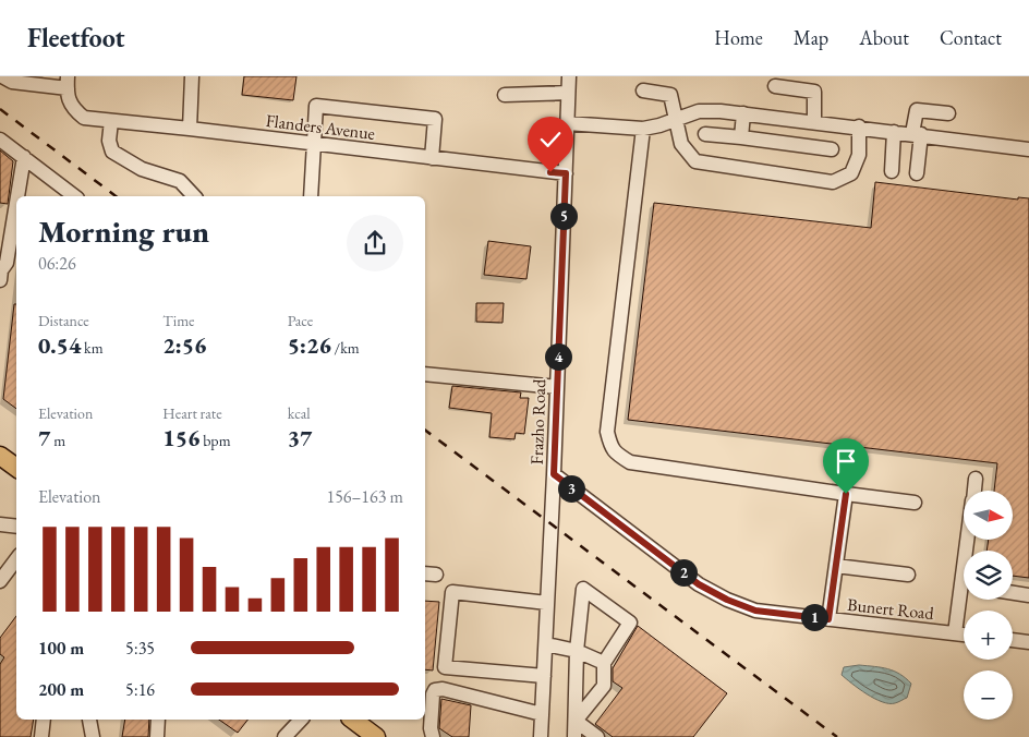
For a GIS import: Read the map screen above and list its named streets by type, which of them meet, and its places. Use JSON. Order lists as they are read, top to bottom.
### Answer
{
  "streets": {
    "street": ["Flanders Avenue", "Frazho Road", "Bunert Road"]
  },
  "crossings": [
    ["Flanders Avenue", "Frazho Road"],
    ["Frazho Road", "Bunert Road"]
  ],
  "north": "right",
  "page": {
    "header": "Fleetfoot",
    "nav": [
      "Home",
      "Map",
      "About",
      "Contact"
    ],
    "heading": ["Morning run", "06:26"],
    "pins": [
      "5",
      "4",
      "3",
      "2",
      "1"
    ],
    "stats": [
      ["Distance", "0.54 km"],
      ["Time", "2:56"],
      ["Pace", "5:26 /km"],
      ["Elevation", "7 m"],
      ["Heart rate", "156 bpm"],
      ["kcal", "37"]
    ],
    "chart": ["Elevation", "156–163 m"],
    "map_buttons": ["+", "−"],
    "list": [
      {
        "name": "100 m",
        "note": "5:35"
      },
      {
        "name": "200 m",
        "note": "5:16"
      }
    ]
  }
}
